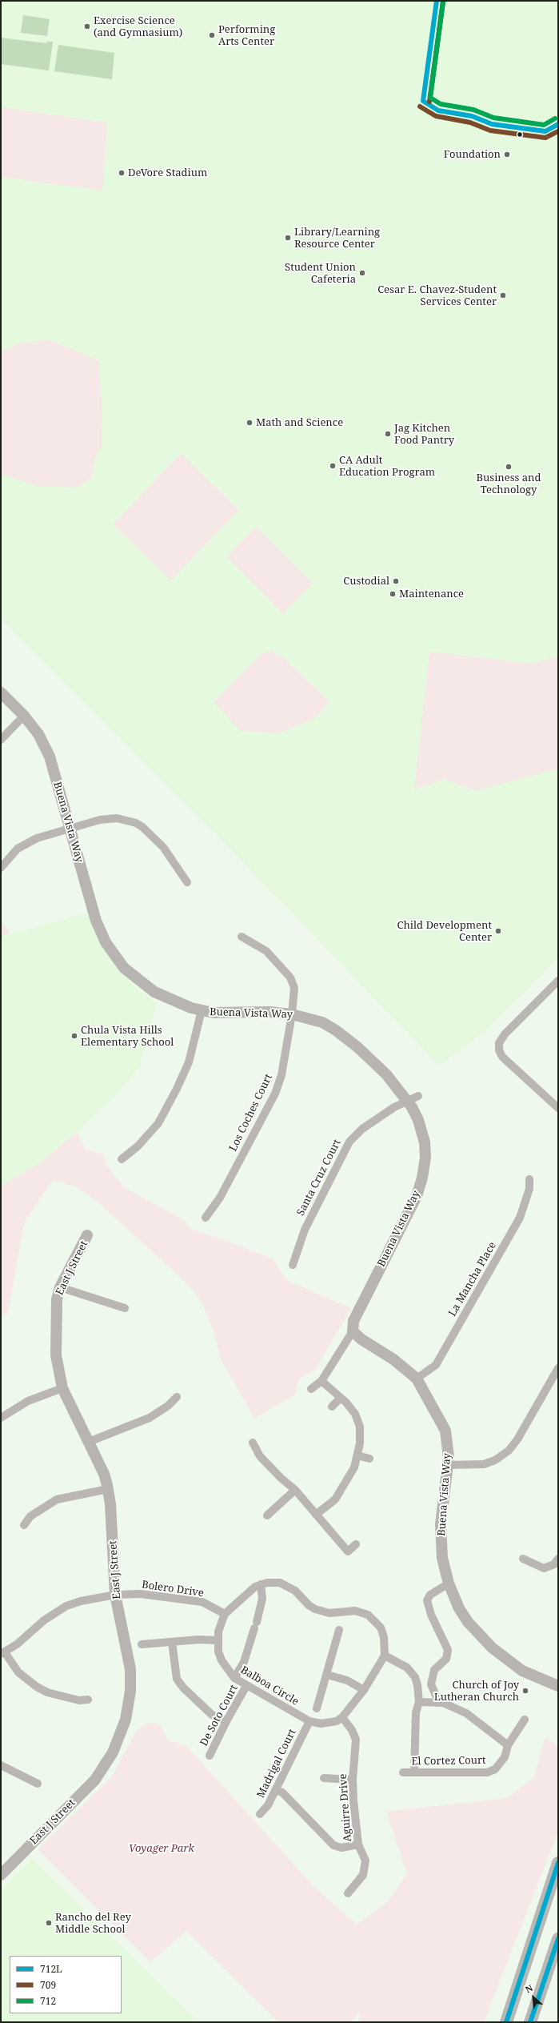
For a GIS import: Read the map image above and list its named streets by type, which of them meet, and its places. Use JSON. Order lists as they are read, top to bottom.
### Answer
{
  "streets": {
    "street": [
      "Buena Vista Way",
      "Los Coches Court",
      "Santa Cruz Court",
      "East J Street",
      "La Mancha Place",
      "Bolero Drive",
      "Balboa Circle",
      "De Soto Court",
      "El Cortez Court",
      "Madrigal Court",
      "Aguirre Drive"
    ]
  },
  "crossings": [
    ["Buena Vista Way", "Los Coches Court"],
    ["Buena Vista Way", "Santa Cruz Court"],
    ["Buena Vista Way", "La Mancha Place"],
    ["East J Street", "Bolero Drive"],
    ["Bolero Drive", "Balboa Circle"],
    ["Balboa Circle", "De Soto Court"],
    ["Balboa Circle", "Madrigal Court"],
    ["Balboa Circle", "Aguirre Drive"]
  ],
  "parks": ["Voyager Park"],
  "places": [
    "Exercise Science (and Gymnasium)",
    "Performing Arts Center",
    "Foundation",
    "DeVore Stadium",
    "Library/Learning Resource Center",
    "Student Union Cafeteria",
    "Cesar E. Chavez-Student Services Center",
    "Math and Science",
    "Jag Kitchen Food Pantry",
    "CA Adult Education Program",
    "Business and Technology",
    "Custodial",
    "Maintenance",
    "Child Development Center",
    "Chula Vista Hills Elementary School",
    "Church of Joy Lutheran Church",
    "Rancho del Rey Middle School"
  ],
  "lines": ["transit line 712L", "transit line 709", "transit line 712"],
  "legend": ["712L", "709", "712"],
  "north": "top left"
}
